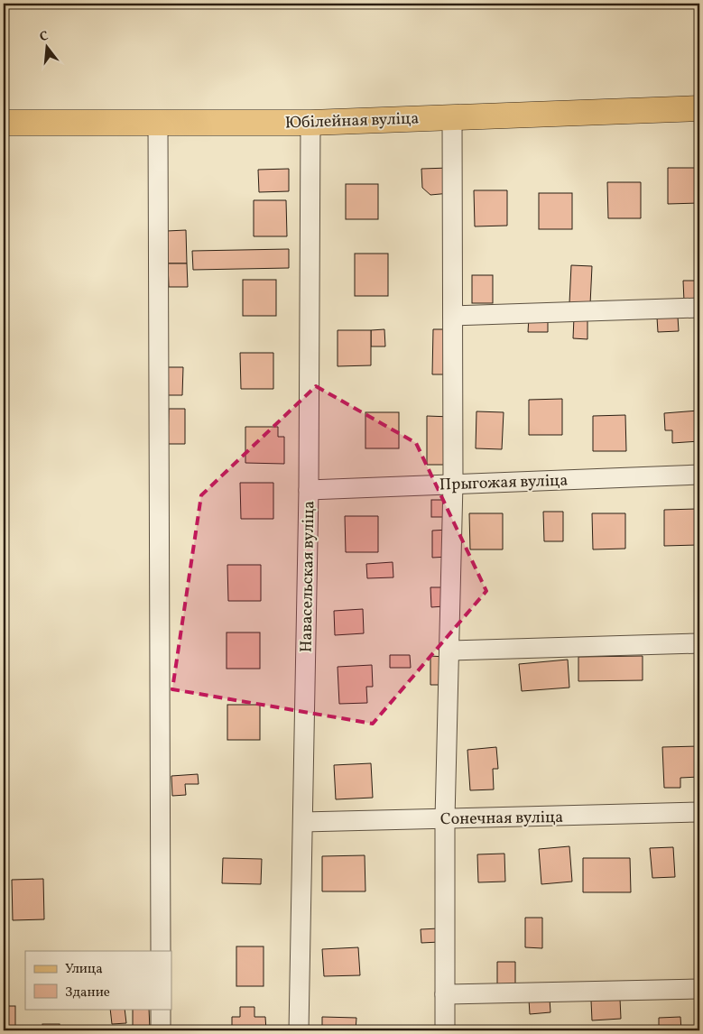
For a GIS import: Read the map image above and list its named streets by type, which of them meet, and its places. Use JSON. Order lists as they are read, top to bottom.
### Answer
{
  "streets": {
    "main road": ["Юбілейная вуліца"],
    "street": ["Прыгожая вуліца", "Навасельская вуліца", "Сонечная вуліца"]
  },
  "crossings": [
    ["Юбілейная вуліца", "Навасельская вуліца"],
    ["Прыгожая вуліца", "Навасельская вуліца"],
    ["Навасельская вуліца", "Сонечная вуліца"]
  ],
  "legend": ["Улица", "Здание"],
  "north": "top"
}
